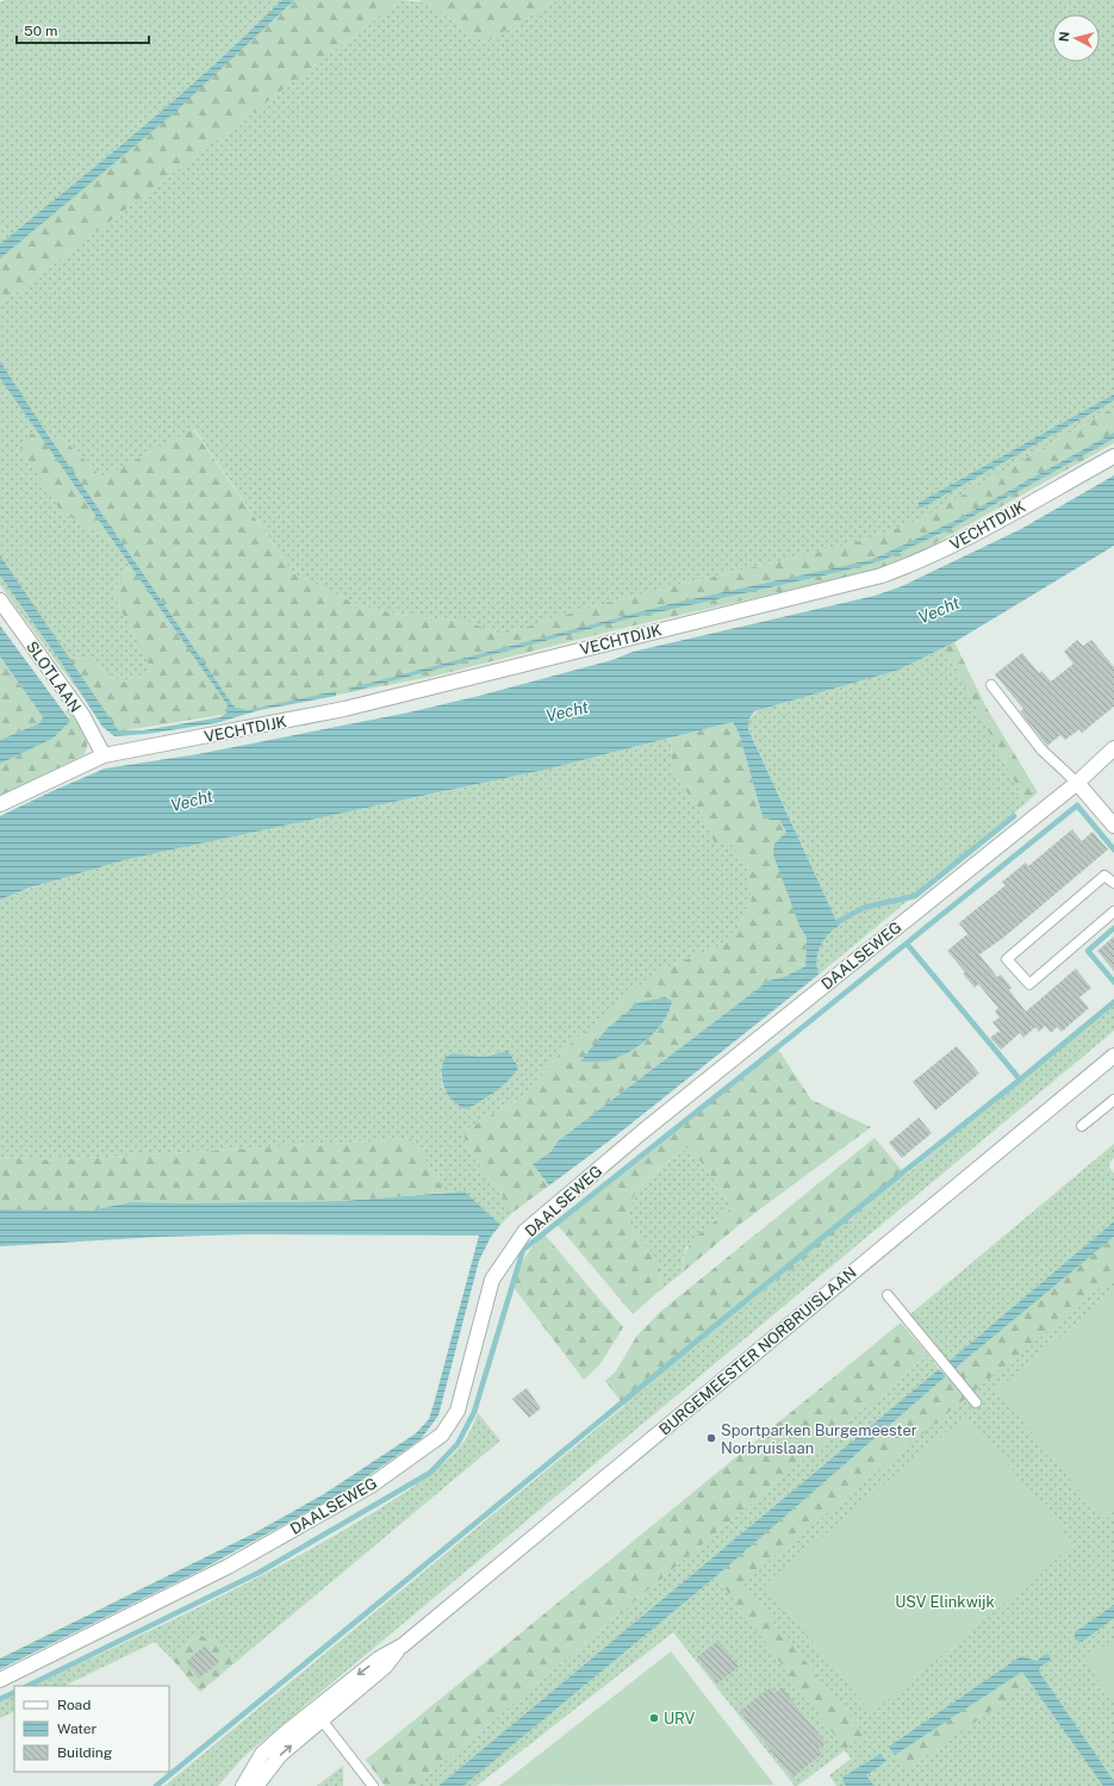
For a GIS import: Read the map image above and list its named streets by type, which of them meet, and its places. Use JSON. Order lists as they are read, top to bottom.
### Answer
{
  "streets": {
    "street": [
      "VECHTDIJK",
      "SLOTLAAN",
      "DAALSEWEG",
      "BURGEMEESTER NORBRUISLAAN"
    ]
  },
  "crossings": [
    ["VECHTDIJK", "SLOTLAAN"]
  ],
  "water": ["Vecht"],
  "parks": ["USV Elinkwijk"],
  "places": ["Sportparken Burgemeester Norbruislaan", "URV"],
  "legend": ["Road", "Water", "Building"],
  "scale_bar": "50 m",
  "north": "left"
}
